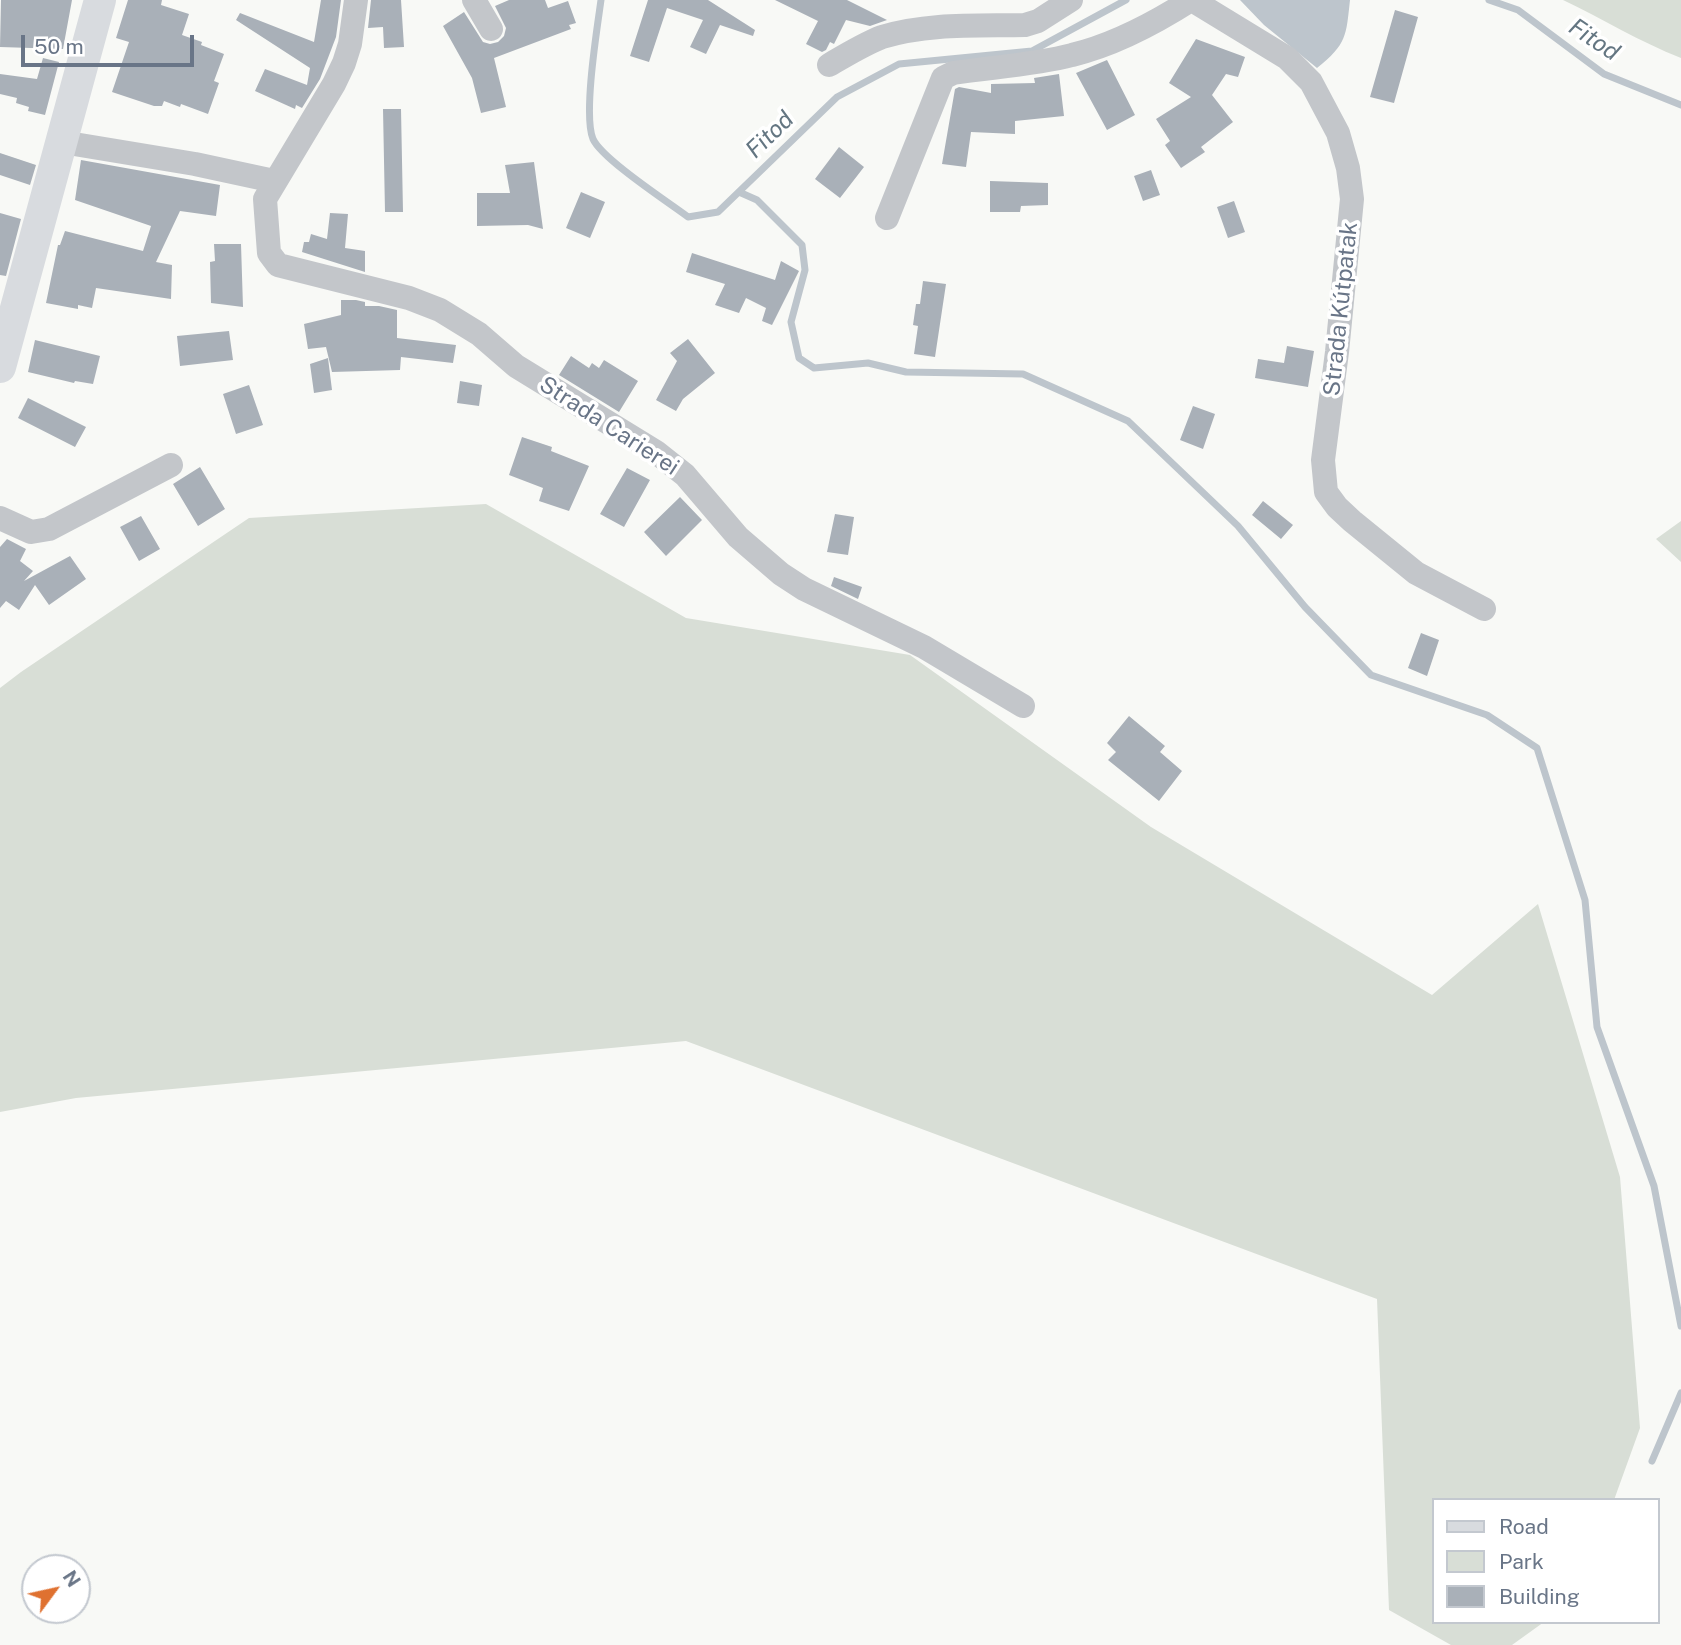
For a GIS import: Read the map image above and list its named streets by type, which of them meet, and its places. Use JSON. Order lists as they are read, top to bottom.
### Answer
{
  "streets": {
    "street": ["Strada Kútpatak", "Strada Carierei"]
  },
  "water": ["Fitod"],
  "legend": ["Road", "Park", "Building"],
  "scale_bar": "50 m",
  "north": "top right"
}
